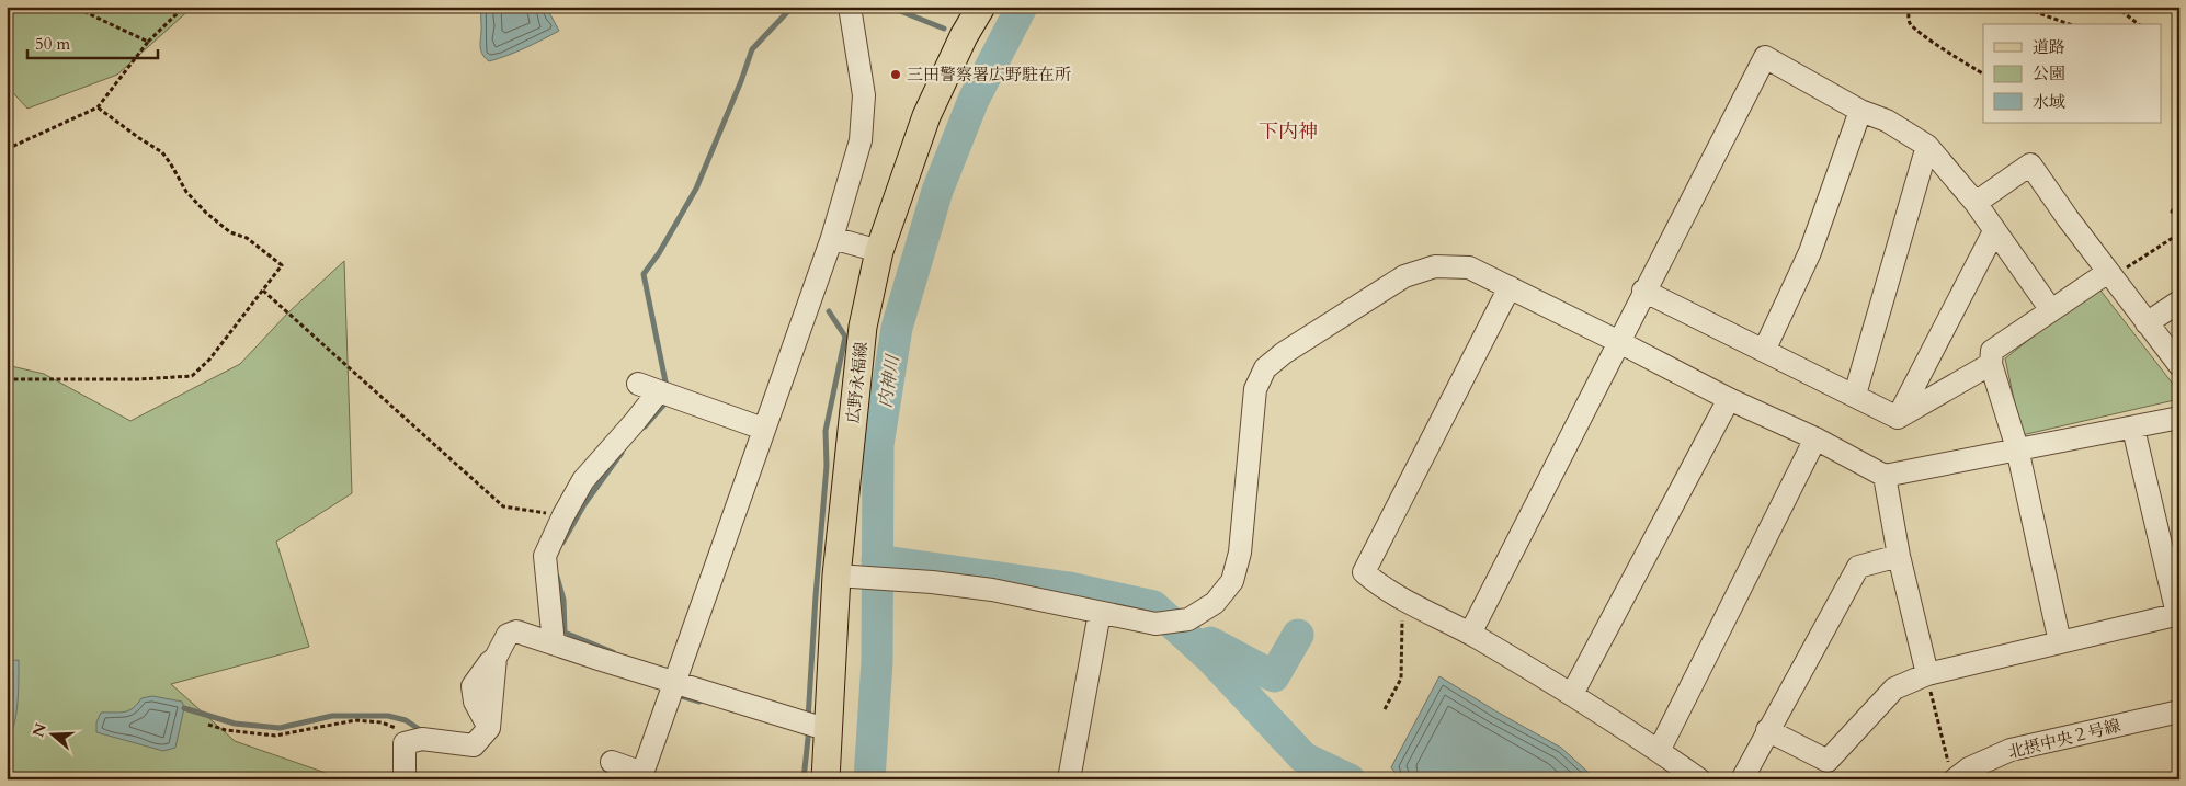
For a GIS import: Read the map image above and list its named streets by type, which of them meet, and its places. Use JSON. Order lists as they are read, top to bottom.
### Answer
{
  "streets": {
    "main road": ["広野永福線"],
    "street": ["北摂中央２号線"]
  },
  "districts": ["下内神"],
  "water": ["内神川"],
  "places": ["三田警察署広野駐在所"],
  "legend": ["道路", "公園", "水域"],
  "scale_bar": "50 m",
  "north": "left"
}
